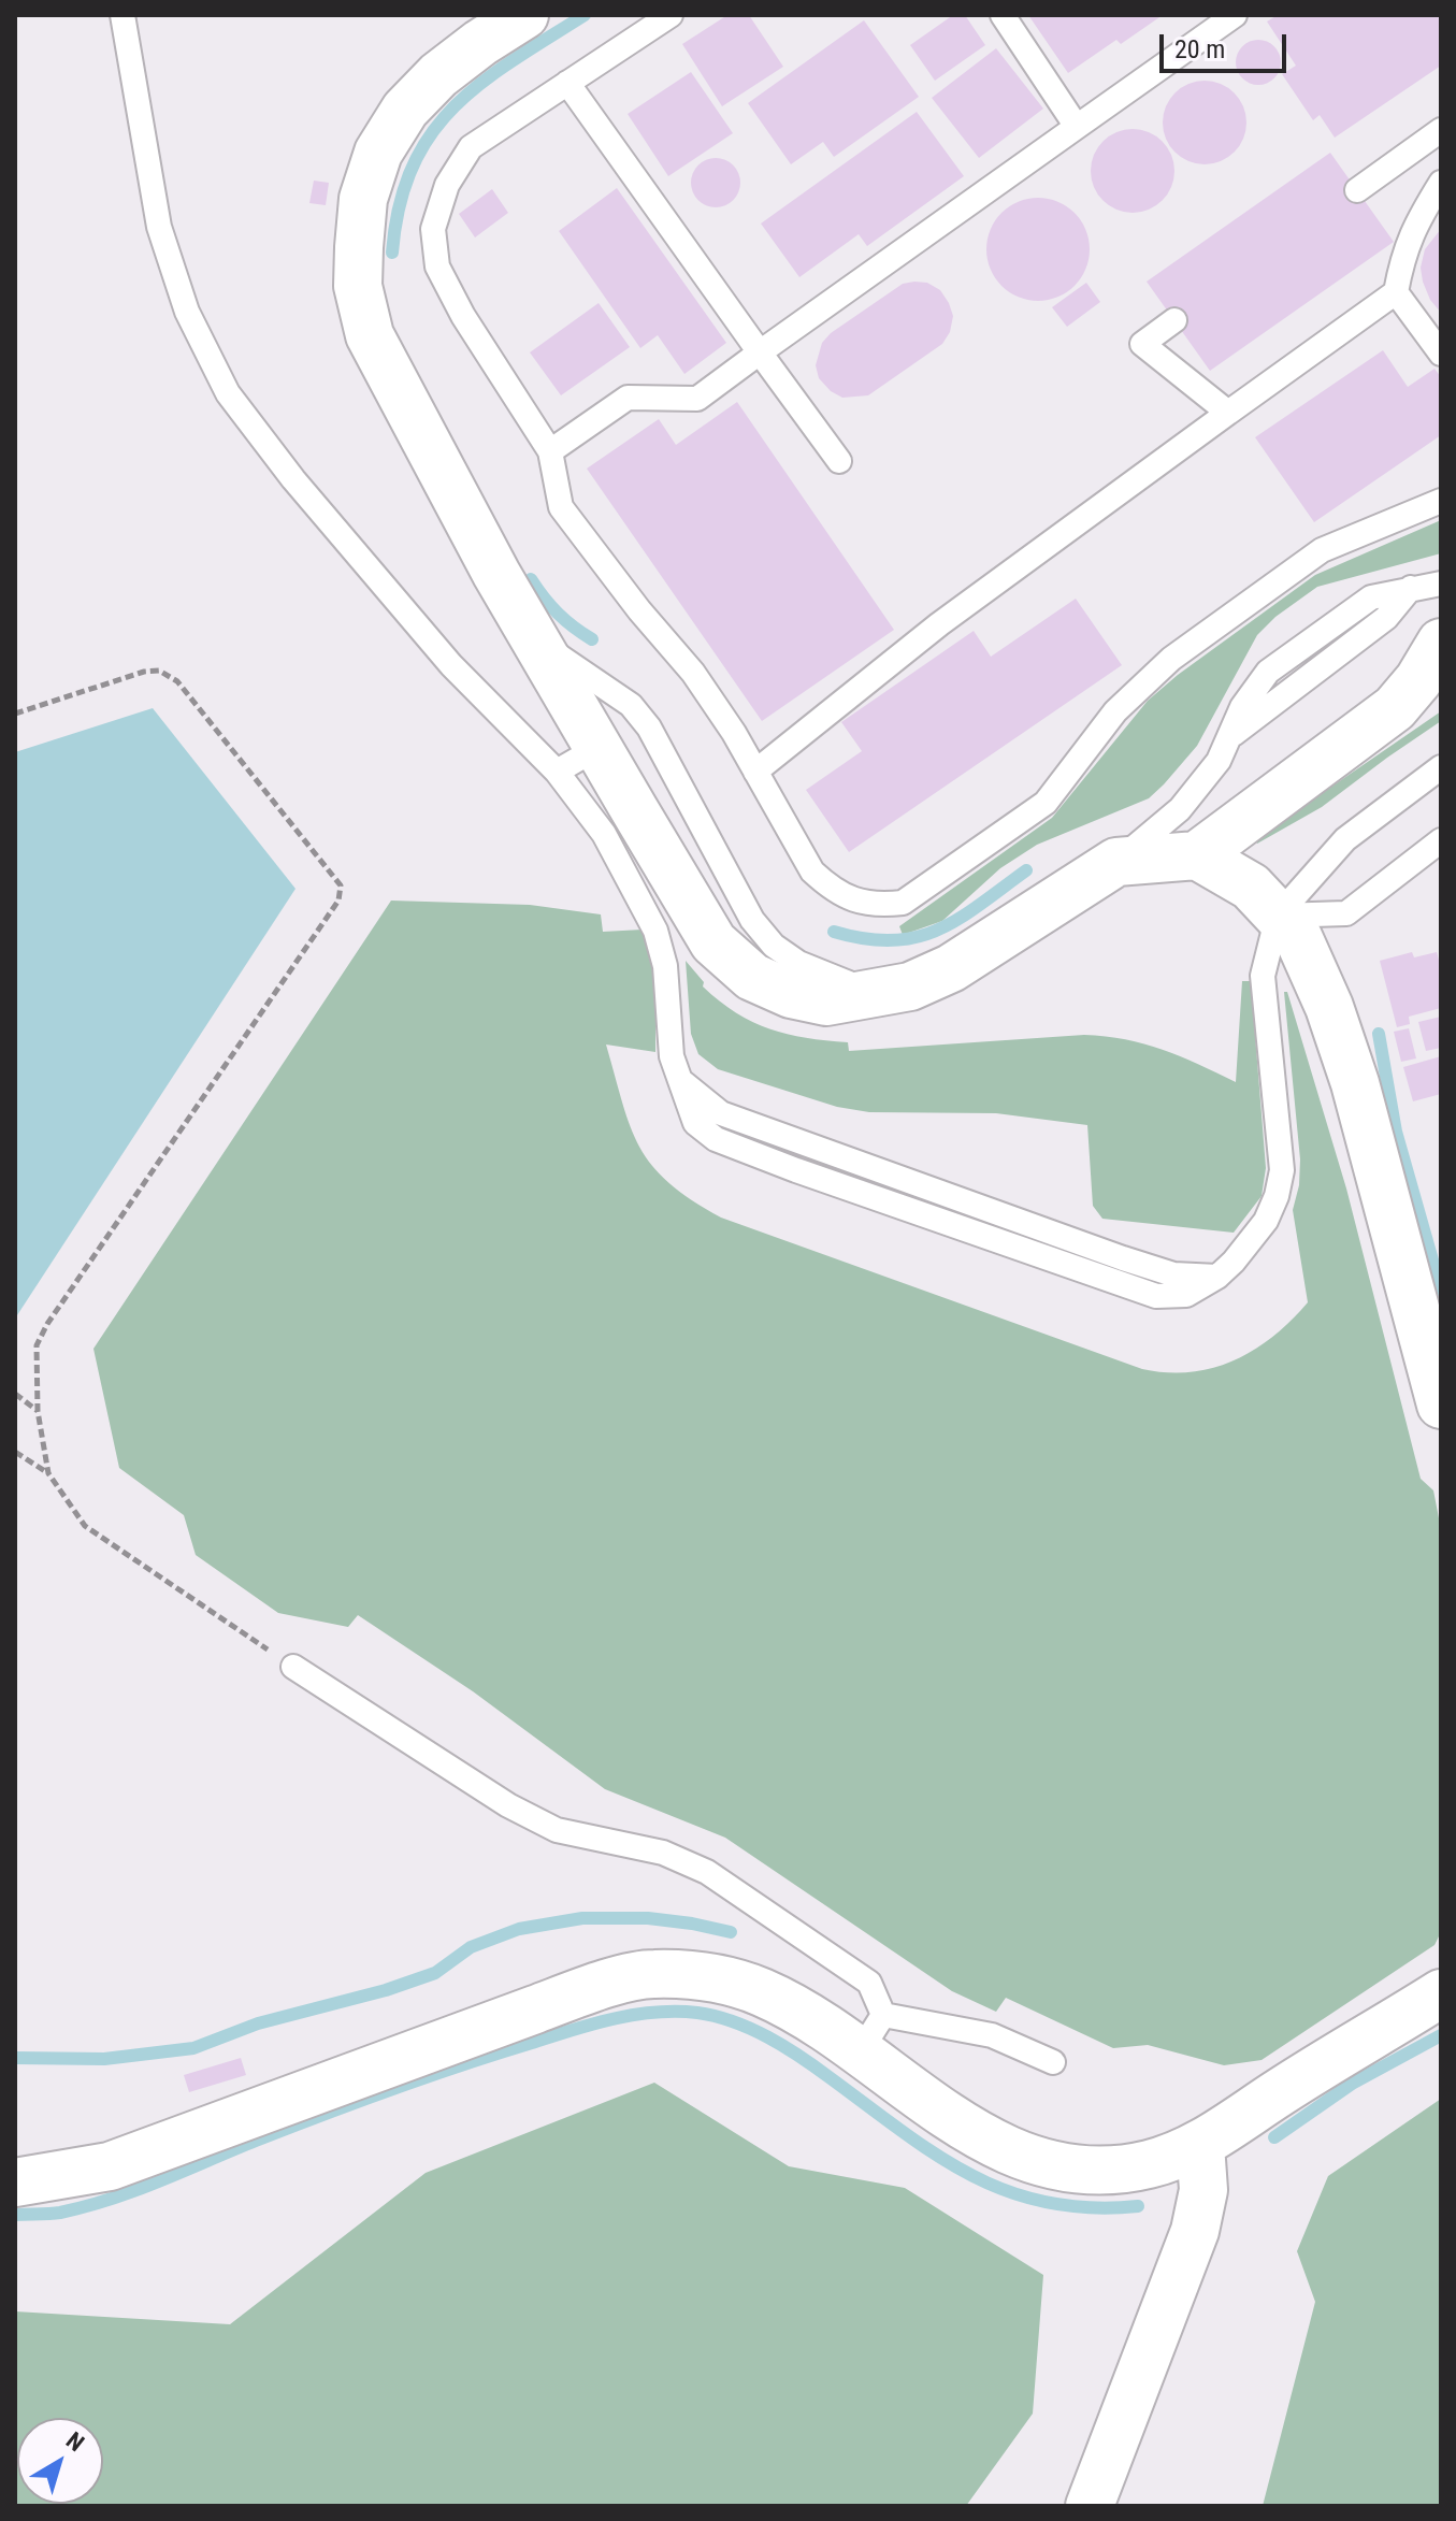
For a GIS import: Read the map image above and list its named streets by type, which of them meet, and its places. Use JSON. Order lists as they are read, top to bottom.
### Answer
{
  "scale_bar": "20 m",
  "north": "top right"
}
